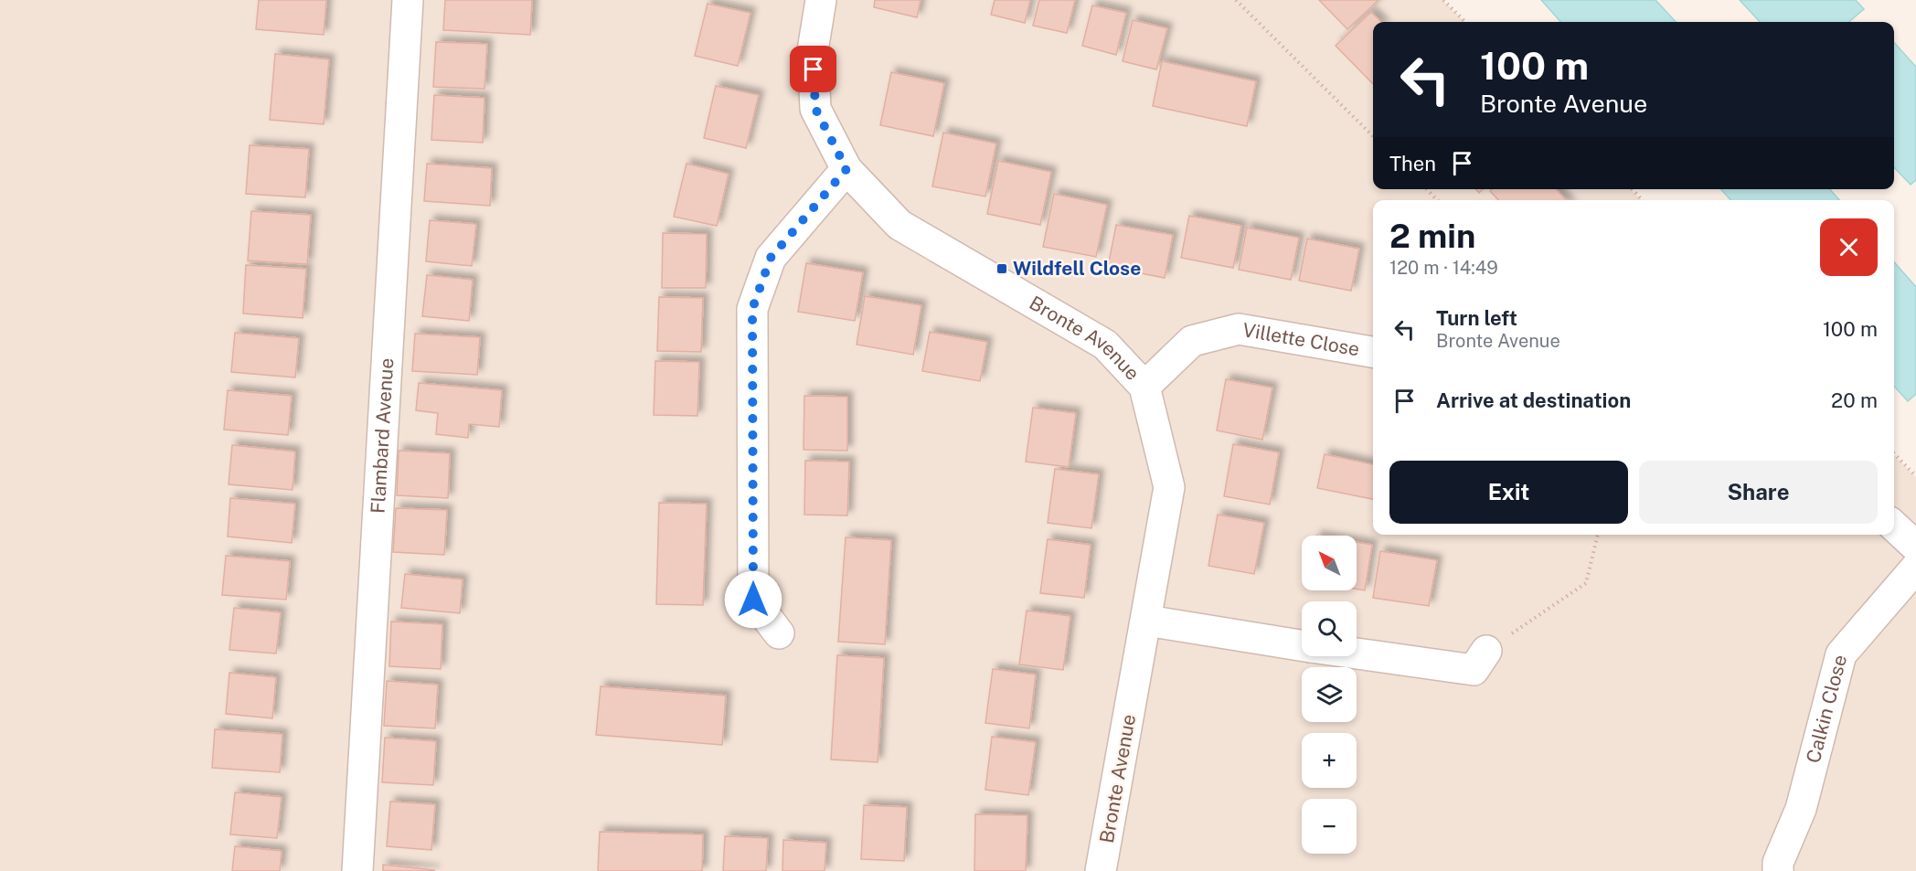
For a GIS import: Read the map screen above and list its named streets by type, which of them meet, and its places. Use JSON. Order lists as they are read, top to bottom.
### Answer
{
  "streets": {
    "street": [
      "Bronte Avenue",
      "Villette Close",
      "Flambard Avenue",
      "Calkin Close"
    ]
  },
  "crossings": [
    ["Bronte Avenue", "Villette Close"]
  ],
  "places": {
    "transit": ["Wildfell Close"]
  },
  "north": "top left",
  "page": {
    "turn": ["100 m", "Bronte Avenue"],
    "then": "Then",
    "heading": ["2 min", "120 m · 14:49"],
    "list": [
      {
        "name": "Turn left",
        "note": "Bronte Avenue",
        "value": "100 m"
      },
      {
        "name": "Arrive at destination",
        "value": "20 m"
      }
    ],
    "buttons": ["Exit", "Share"],
    "map_buttons": ["+", "−"]
  }
}
